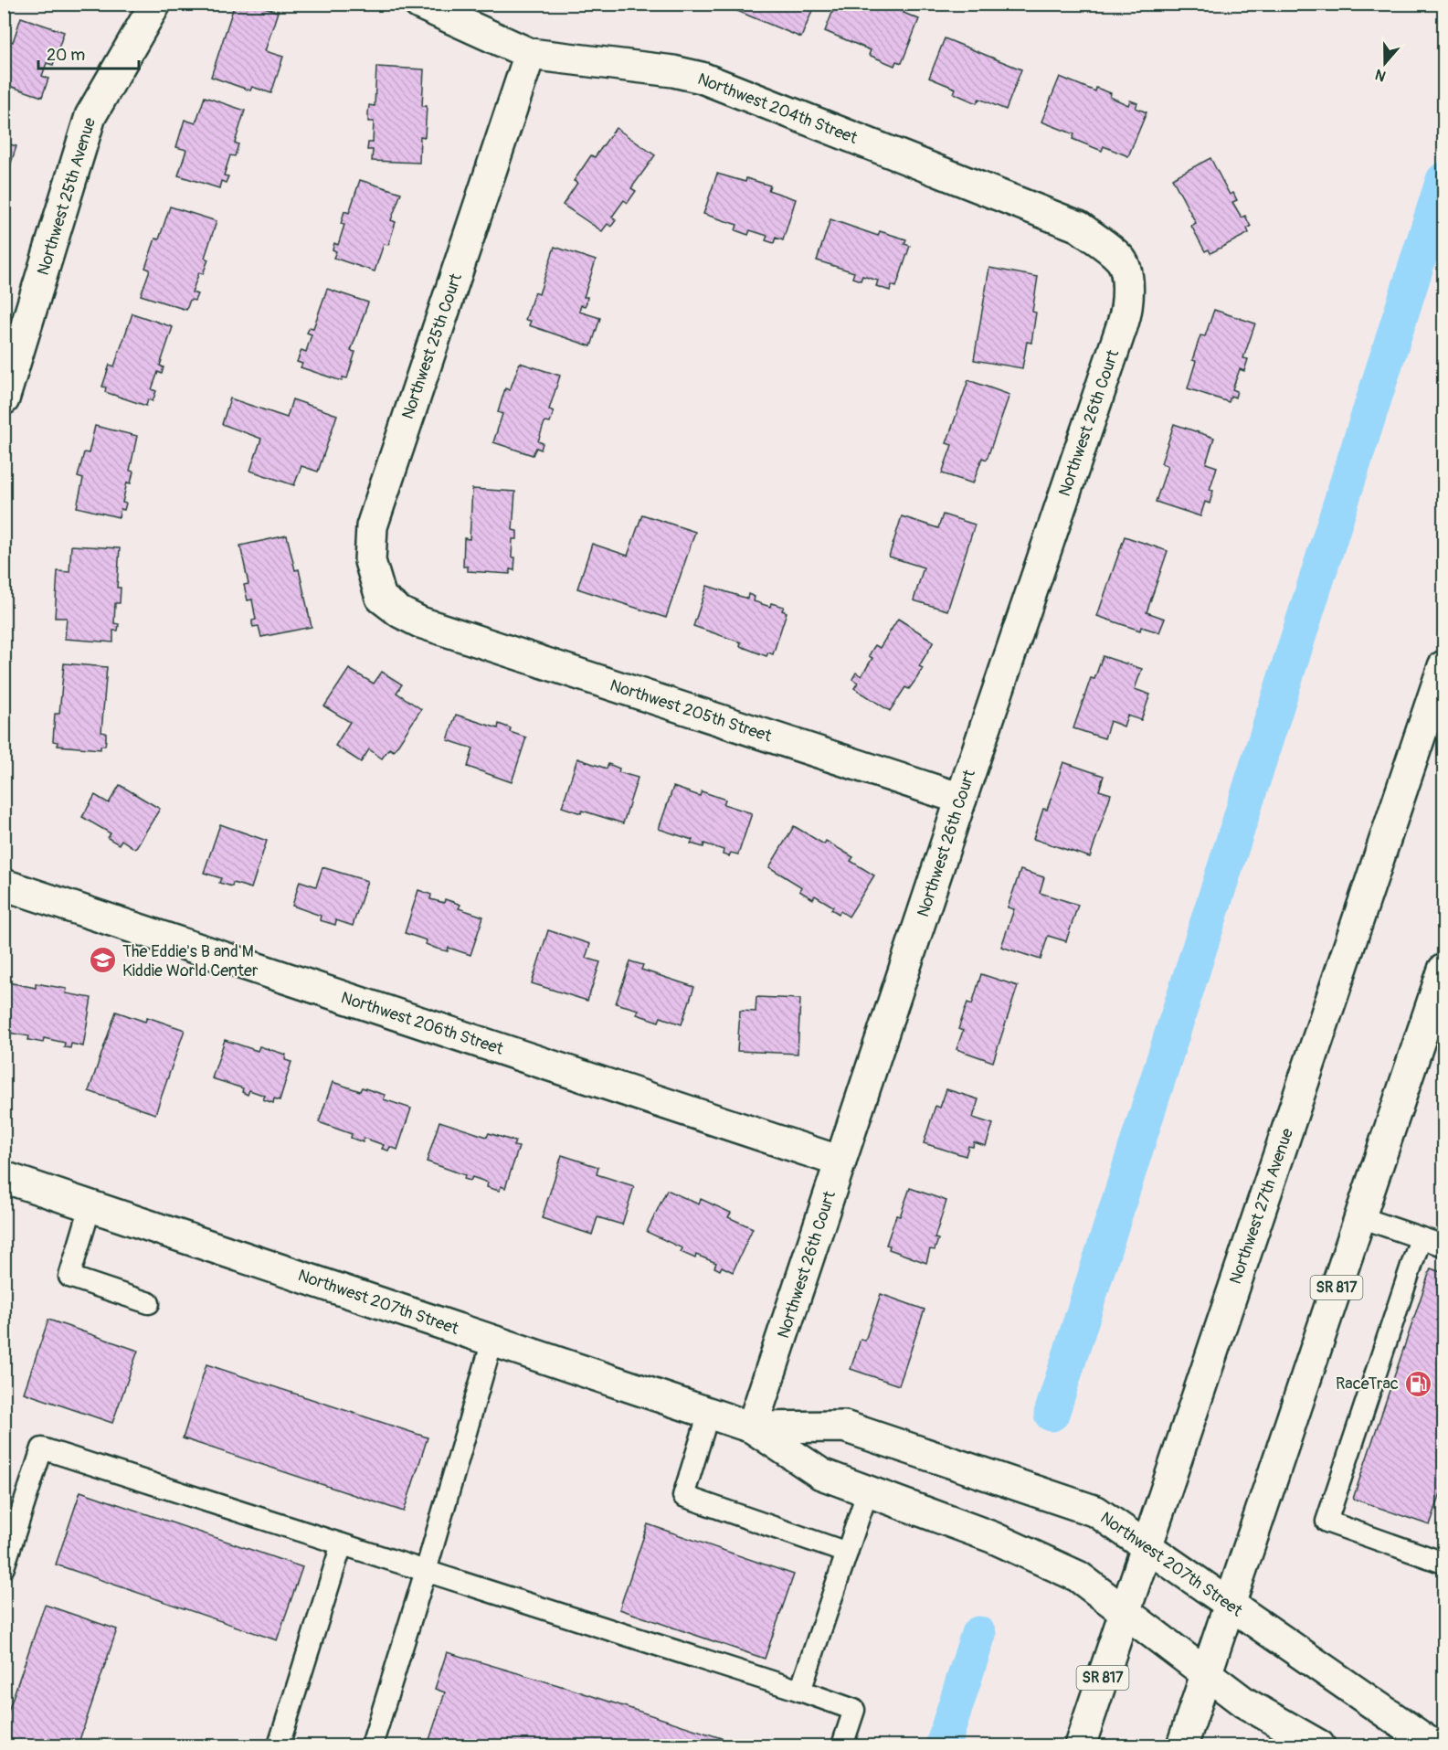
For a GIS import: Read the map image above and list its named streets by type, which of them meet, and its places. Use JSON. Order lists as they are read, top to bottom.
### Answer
{
  "streets": {
    "street": [
      "Northwest 204th Street",
      "Northwest 25th Avenue",
      "Northwest 25th Court",
      "Northwest 26th Court",
      "Northwest 205th Street",
      "Northwest 206th Street",
      "Northwest 27th Avenue",
      "SR 817",
      "Northwest 207th Street"
    ]
  },
  "crossings": [
    ["Northwest 204th Street", "Northwest 25th Court"],
    ["Northwest 204th Street", "Northwest 26th Court"],
    ["Northwest 25th Court", "Northwest 205th Street"],
    ["Northwest 26th Court", "Northwest 205th Street"],
    ["Northwest 26th Court", "Northwest 206th Street"],
    ["Northwest 26th Court", "Northwest 207th Street"],
    ["Northwest 27th Avenue", "Northwest 207th Street"],
    ["SR 817", "Northwest 207th Street"]
  ],
  "places": {
    "school or university": ["The Eddie's B and M Kiddie World Center"],
    "fuel station": ["RaceTrac"]
  },
  "scale_bar": "20 m",
  "north": "bottom"
}
